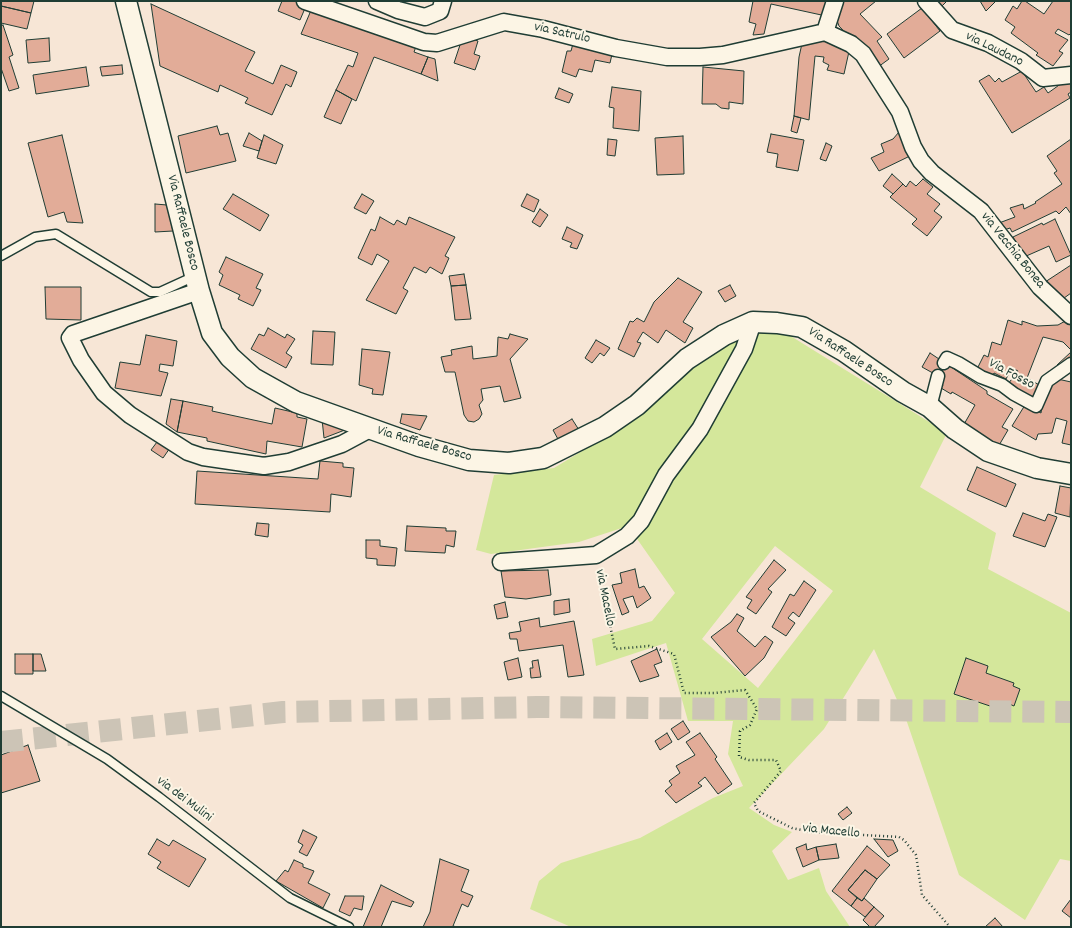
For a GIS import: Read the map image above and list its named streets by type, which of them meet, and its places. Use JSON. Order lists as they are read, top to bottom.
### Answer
{
  "streets": {
    "street": [
      "via Satrulo",
      "via Laudano",
      "Via Raffaele Bosco",
      "via Vecchia Bonea",
      "Via Fosso",
      "via Macello"
    ],
    "lane": ["via dei Mulini"]
  },
  "crossings": [
    ["via Satrulo", "via Vecchia Bonea"],
    ["Via Raffaele Bosco", "via Macello"]
  ]
}
